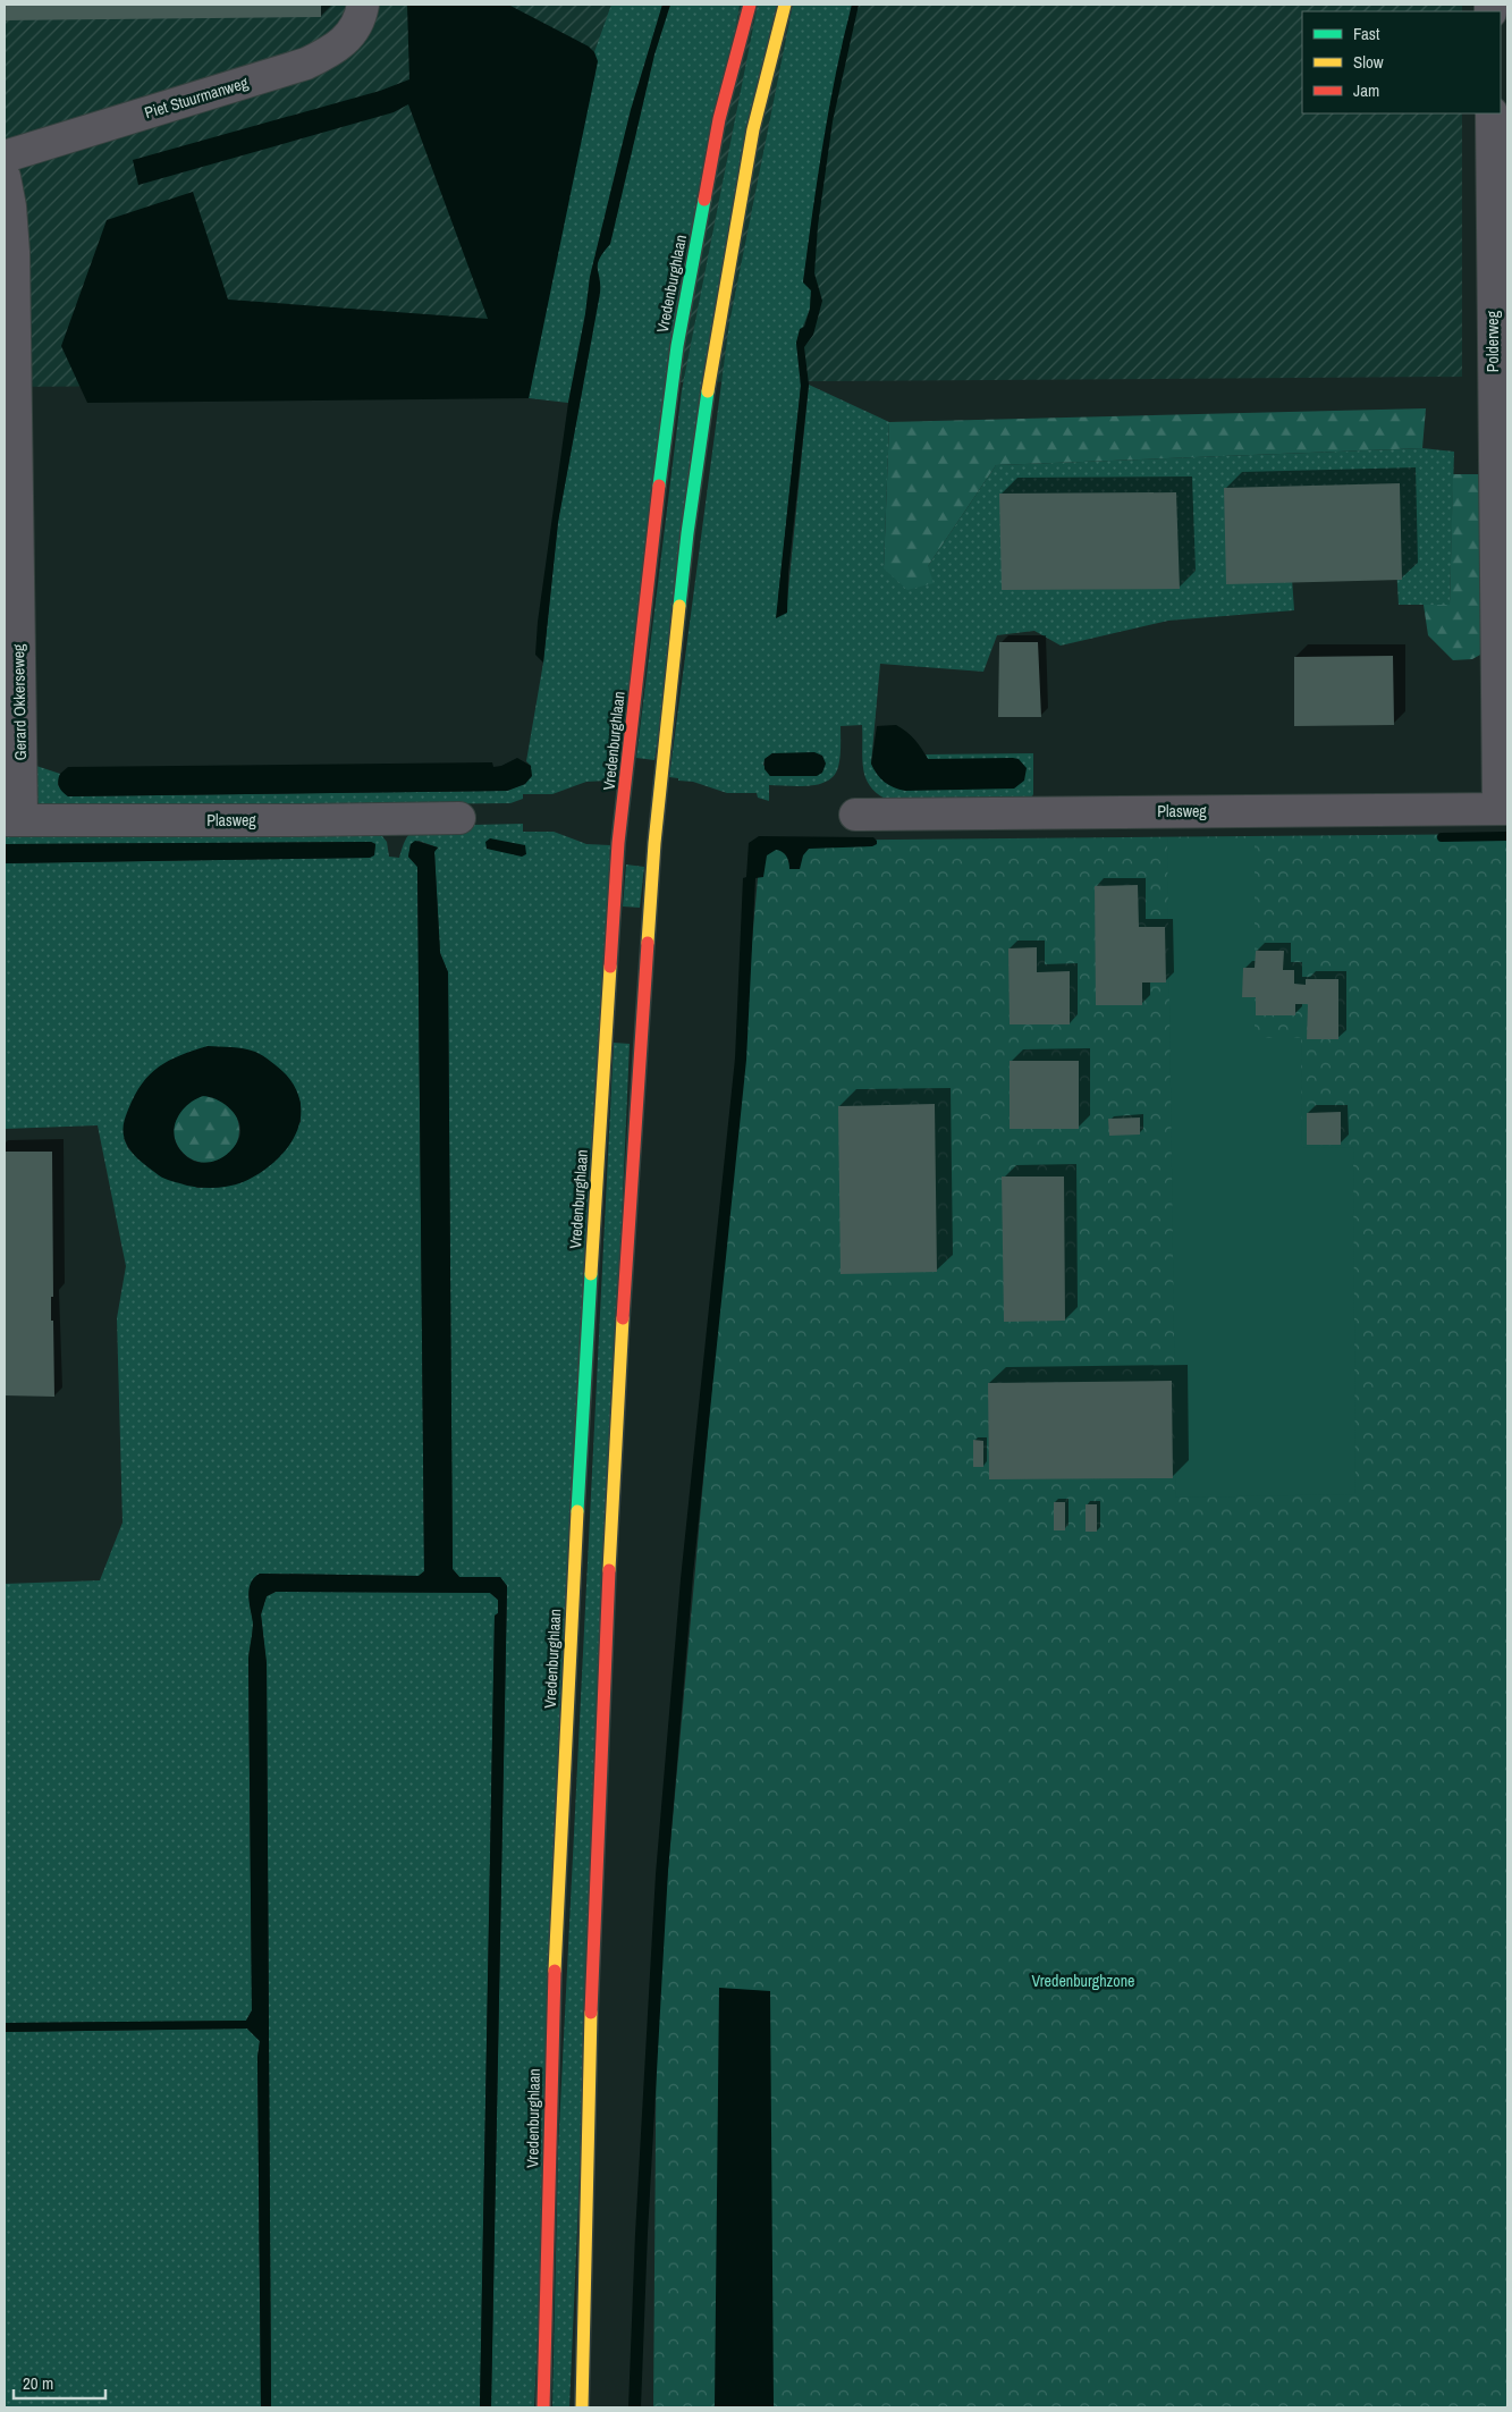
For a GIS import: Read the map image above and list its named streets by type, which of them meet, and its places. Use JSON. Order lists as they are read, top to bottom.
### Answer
{
  "streets": {
    "street": [
      "Piet Stuurmanweg",
      "Vredenburghlaan",
      "Polderweg",
      "Gerard Okkerseweg",
      "Plasweg"
    ]
  },
  "crossings": [
    ["Polderweg", "Plasweg"],
    ["Gerard Okkerseweg", "Plasweg"]
  ],
  "parks": ["Vredenburghzone"],
  "legend": ["Fast", "Slow", "Jam"],
  "scale_bar": "20 m"
}
